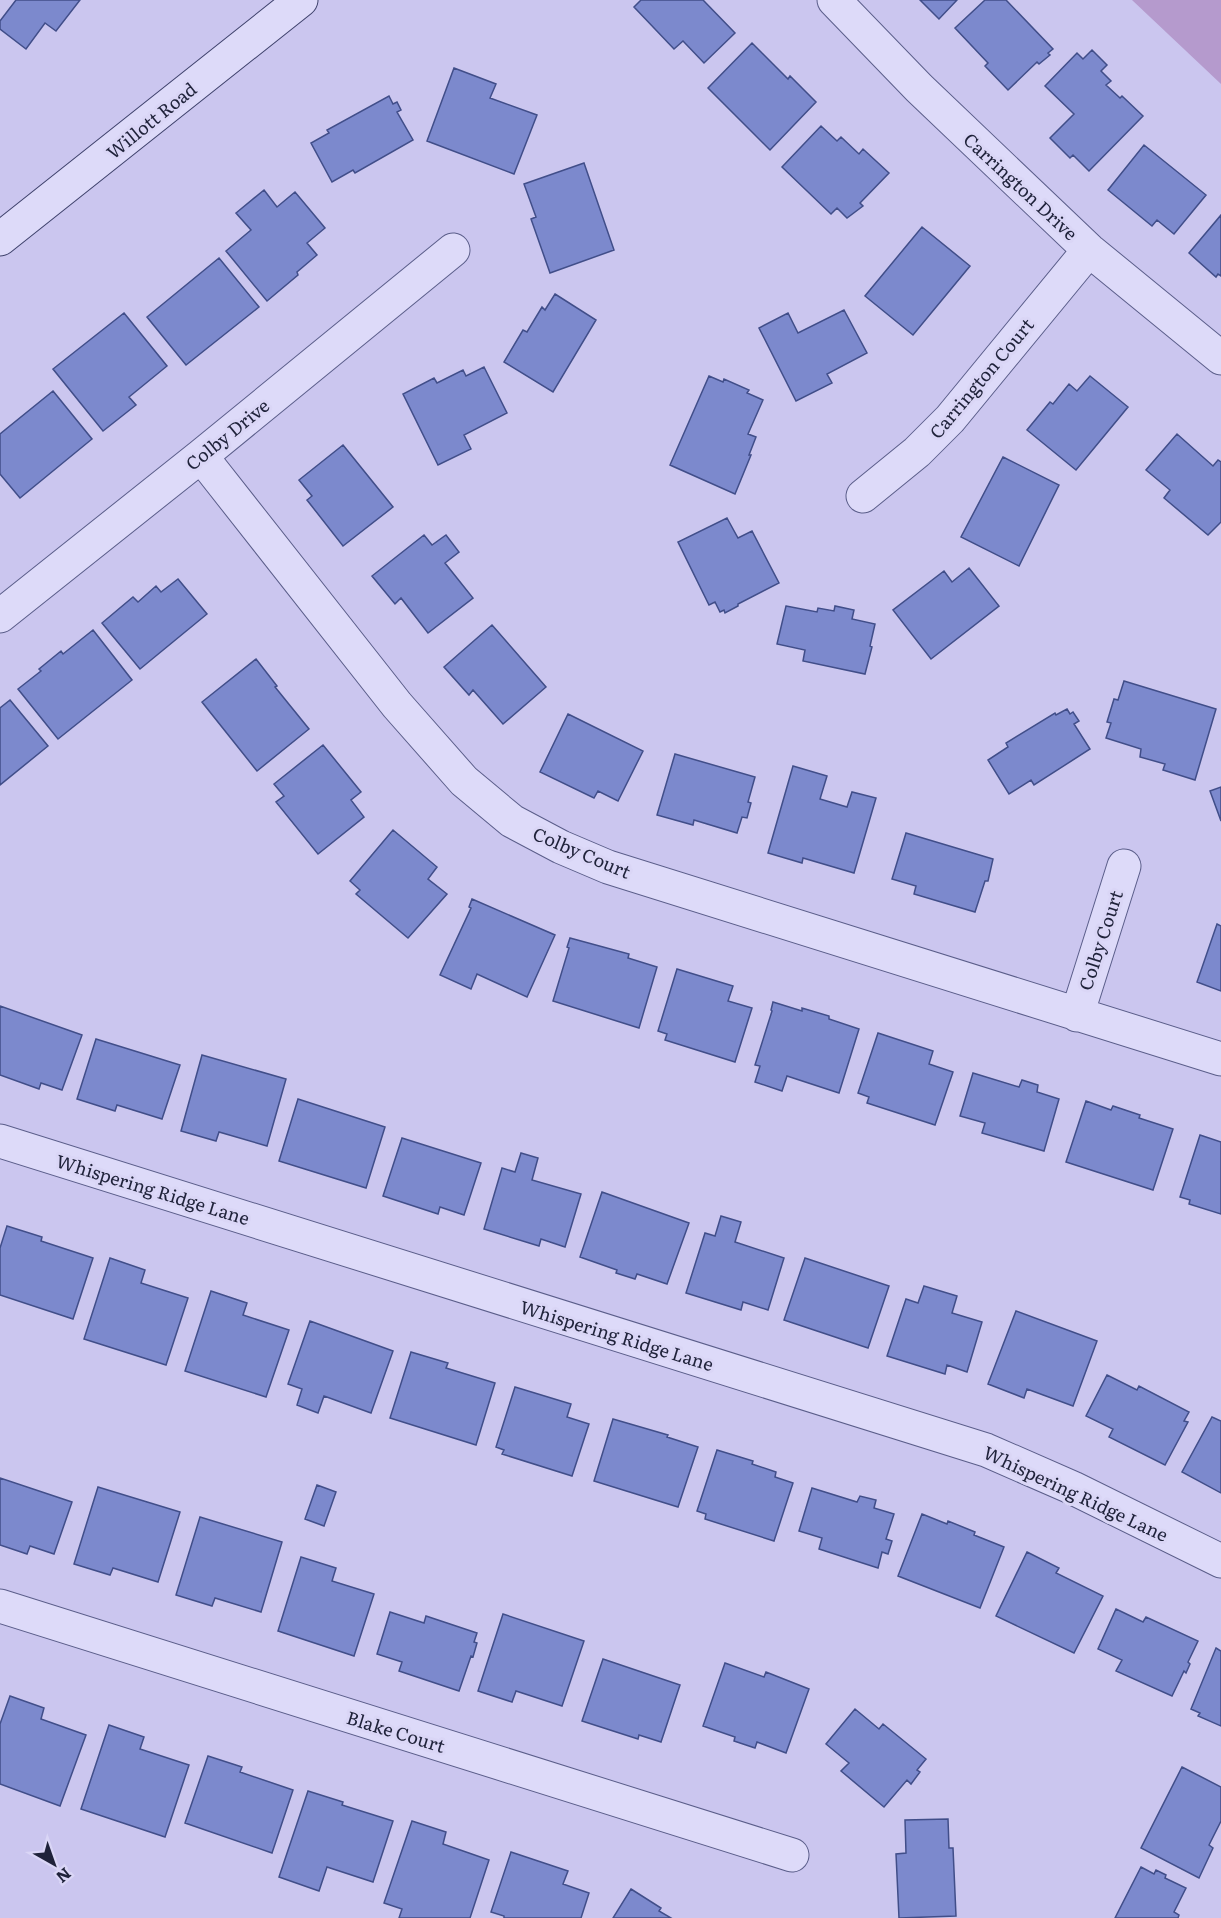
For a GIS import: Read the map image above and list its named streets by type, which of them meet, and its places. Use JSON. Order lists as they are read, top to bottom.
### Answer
{
  "streets": {
    "street": [
      "Willott Road",
      "Carrington Drive",
      "Carrington Court",
      "Colby Drive",
      "Colby Court",
      "Whispering Ridge Lane",
      "Blake Court"
    ]
  },
  "crossings": [
    ["Carrington Drive", "Carrington Court"],
    ["Colby Drive", "Colby Court"]
  ],
  "north": "bottom right"
}
